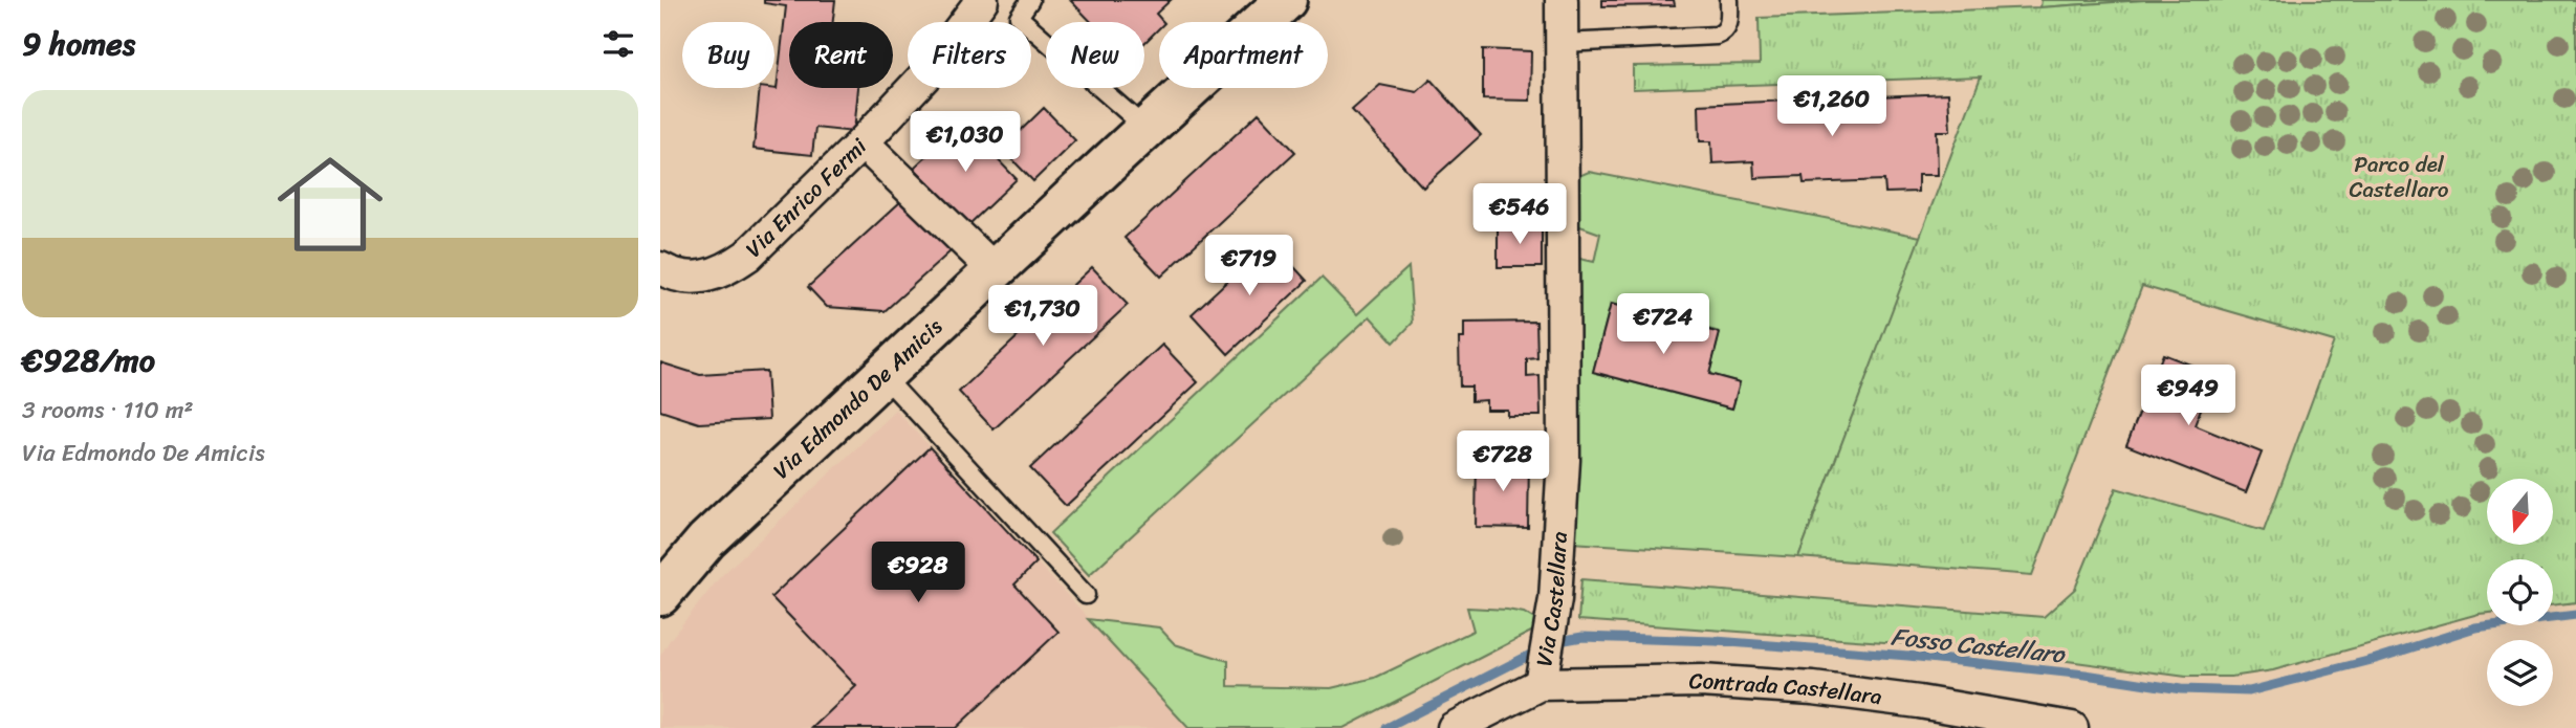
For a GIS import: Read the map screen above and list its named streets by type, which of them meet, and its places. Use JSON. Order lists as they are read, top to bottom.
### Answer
{
  "streets": {
    "main road": ["Via Edmondo De Amicis"],
    "street": ["Via Enrico Fermi", "Via Castellara", "Contrada Castellara"]
  },
  "crossings": [
    ["Via Castellara", "Contrada Castellara"]
  ],
  "water": ["Fosso Castellaro"],
  "parks": ["Parco del Castellaro"],
  "north": "bottom",
  "page": {
    "heading": "9 homes",
    "chip": [
      "Buy",
      "Rent",
      "Filters",
      "New",
      "Apartment"
    ],
    "price": [
      "€1,260",
      "€1,030",
      "€546",
      "€719",
      "€1,730",
      "€724",
      "€949",
      "€728",
      "€928"
    ],
    "list": [
      {
        "name": "€928/mo",
        "note": "3 rooms · 110 m² · Via Edmondo De Amicis"
      }
    ]
  }
}
